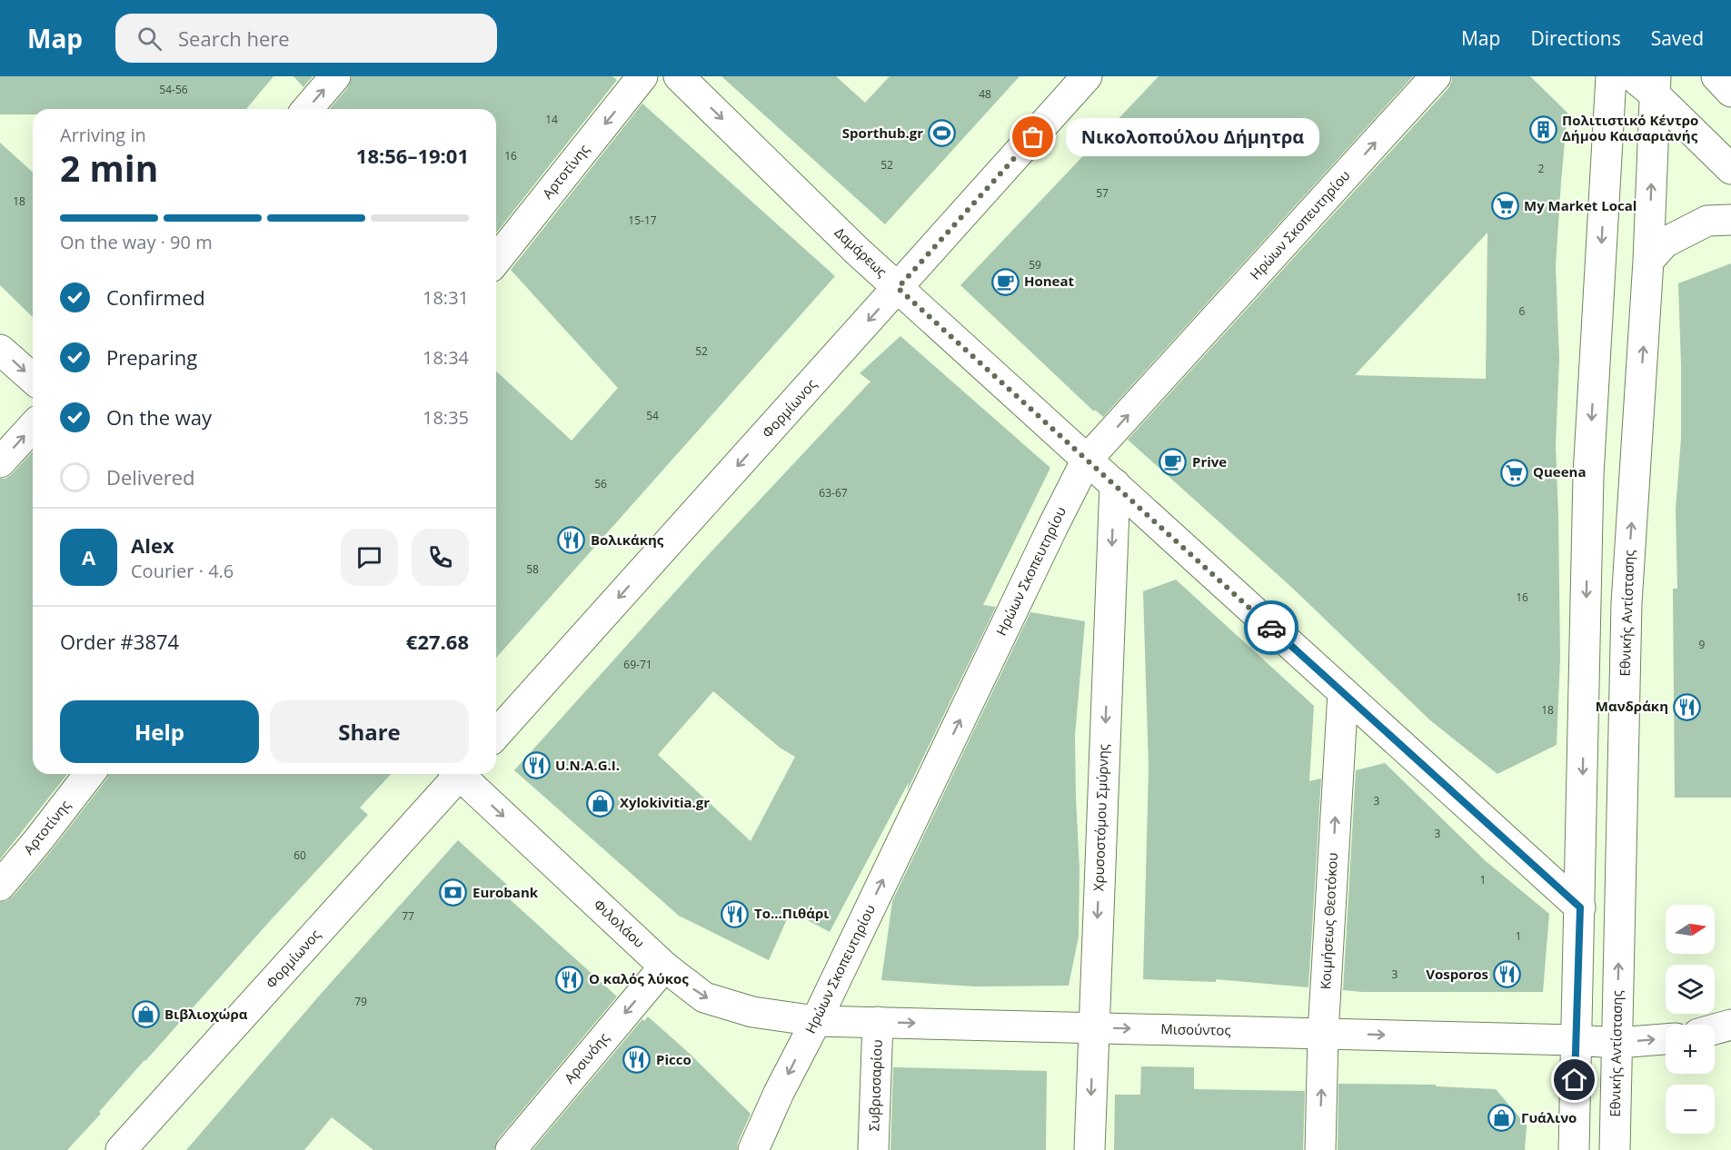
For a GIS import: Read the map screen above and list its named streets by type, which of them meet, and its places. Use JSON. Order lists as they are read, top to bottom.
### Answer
{
  "streets": {
    "street": [
      "Αρτοτίνης",
      "Ηρώων Σκοπευτηρίου",
      "Δαμάρεως",
      "Φορμίωνος",
      "Εθνικής Αντίστασης",
      "Χρυσοστόμου Σμύρνης",
      "Κοιμήσεως Θεοτόκου",
      "Φιλολάου",
      "Μισούντος",
      "Αρσινόης",
      "Συβρισσαρίου"
    ]
  },
  "crossings": [
    ["Ηρώων Σκοπευτηρίου", "Δαμάρεως"],
    ["Ηρώων Σκοπευτηρίου", "Φιλολάου"],
    ["Ηρώων Σκοπευτηρίου", "Μισούντος"],
    ["Δαμάρεως", "Φορμίωνος"],
    ["Δαμάρεως", "Χρυσοστόμου Σμύρνης"],
    ["Δαμάρεως", "Κοιμήσεως Θεοτόκου"],
    ["Εθνικής Αντίστασης", "Μισούντος"],
    ["Χρυσοστόμου Σμύρνης", "Μισούντος"],
    ["Κοιμήσεως Θεοτόκου", "Μισούντος"],
    ["Φιλολάου", "Μισούντος"],
    ["Φιλολάου", "Αρσινόης"],
    ["Μισούντος", "Συβρισσαρίου"]
  ],
  "one_way": [
    "Αρτοτίνης",
    "Φορμίωνος",
    "Χρυσοστόμου Σμύρνης",
    "Φιλολάου",
    "Μισούντος",
    "Αρσινόης"
  ],
  "places": {
    "building": ["Πολιτιστικό Κέντρο Δήμου Καισαριανής"],
    "sports": ["Sporthub.gr"],
    "other": ["Νικολοπούλου Δήμητρα"],
    "supermarket": ["My Market Local", "Queena"],
    "cafe": ["Honeat", "Prive"],
    "restaurant": [
      "Βολικάκης",
      "Μανδράκη",
      "U.N.A.G.I.",
      "Το...Πιθάρι",
      "Vosporos",
      "Ο καλός λύκος",
      "Picco"
    ],
    "shop": ["Xylokivitia.gr", "Βιβλιοχώρα", "Γυάλινο"],
    "bank": ["Eurobank"]
  },
  "house_numbers": [
    "54-56",
    "48",
    "14",
    "16",
    "52",
    "2",
    "57",
    "18",
    "15-17",
    "59",
    "6",
    "52",
    "54",
    "56",
    "63-67",
    "58",
    "16",
    "9",
    "69-71",
    "18",
    "3",
    "3",
    "60",
    "1",
    "77",
    "1",
    "3",
    "79"
  ],
  "north": "right",
  "page": {
    "header": "Map",
    "search": "Search here",
    "nav": ["Map", "Directions", "Saved"],
    "heading": ["2 min", "Arriving in", "18:56–19:01"],
    "panel": [
      "Alex",
      "Courier · 4.6",
      "Order #3874",
      "€27.68"
    ],
    "bubble": "Νικολοπούλου Δήμητρα",
    "bar": "On the way · 90 m",
    "list": [
      ["Confirmed", "18:31"],
      ["Preparing", "18:34"],
      ["On the way", "18:35"],
      "Delivered"
    ],
    "round": "A",
    "buttons": ["Help", "Share"],
    "map_buttons": ["+", "−"]
  }
}
